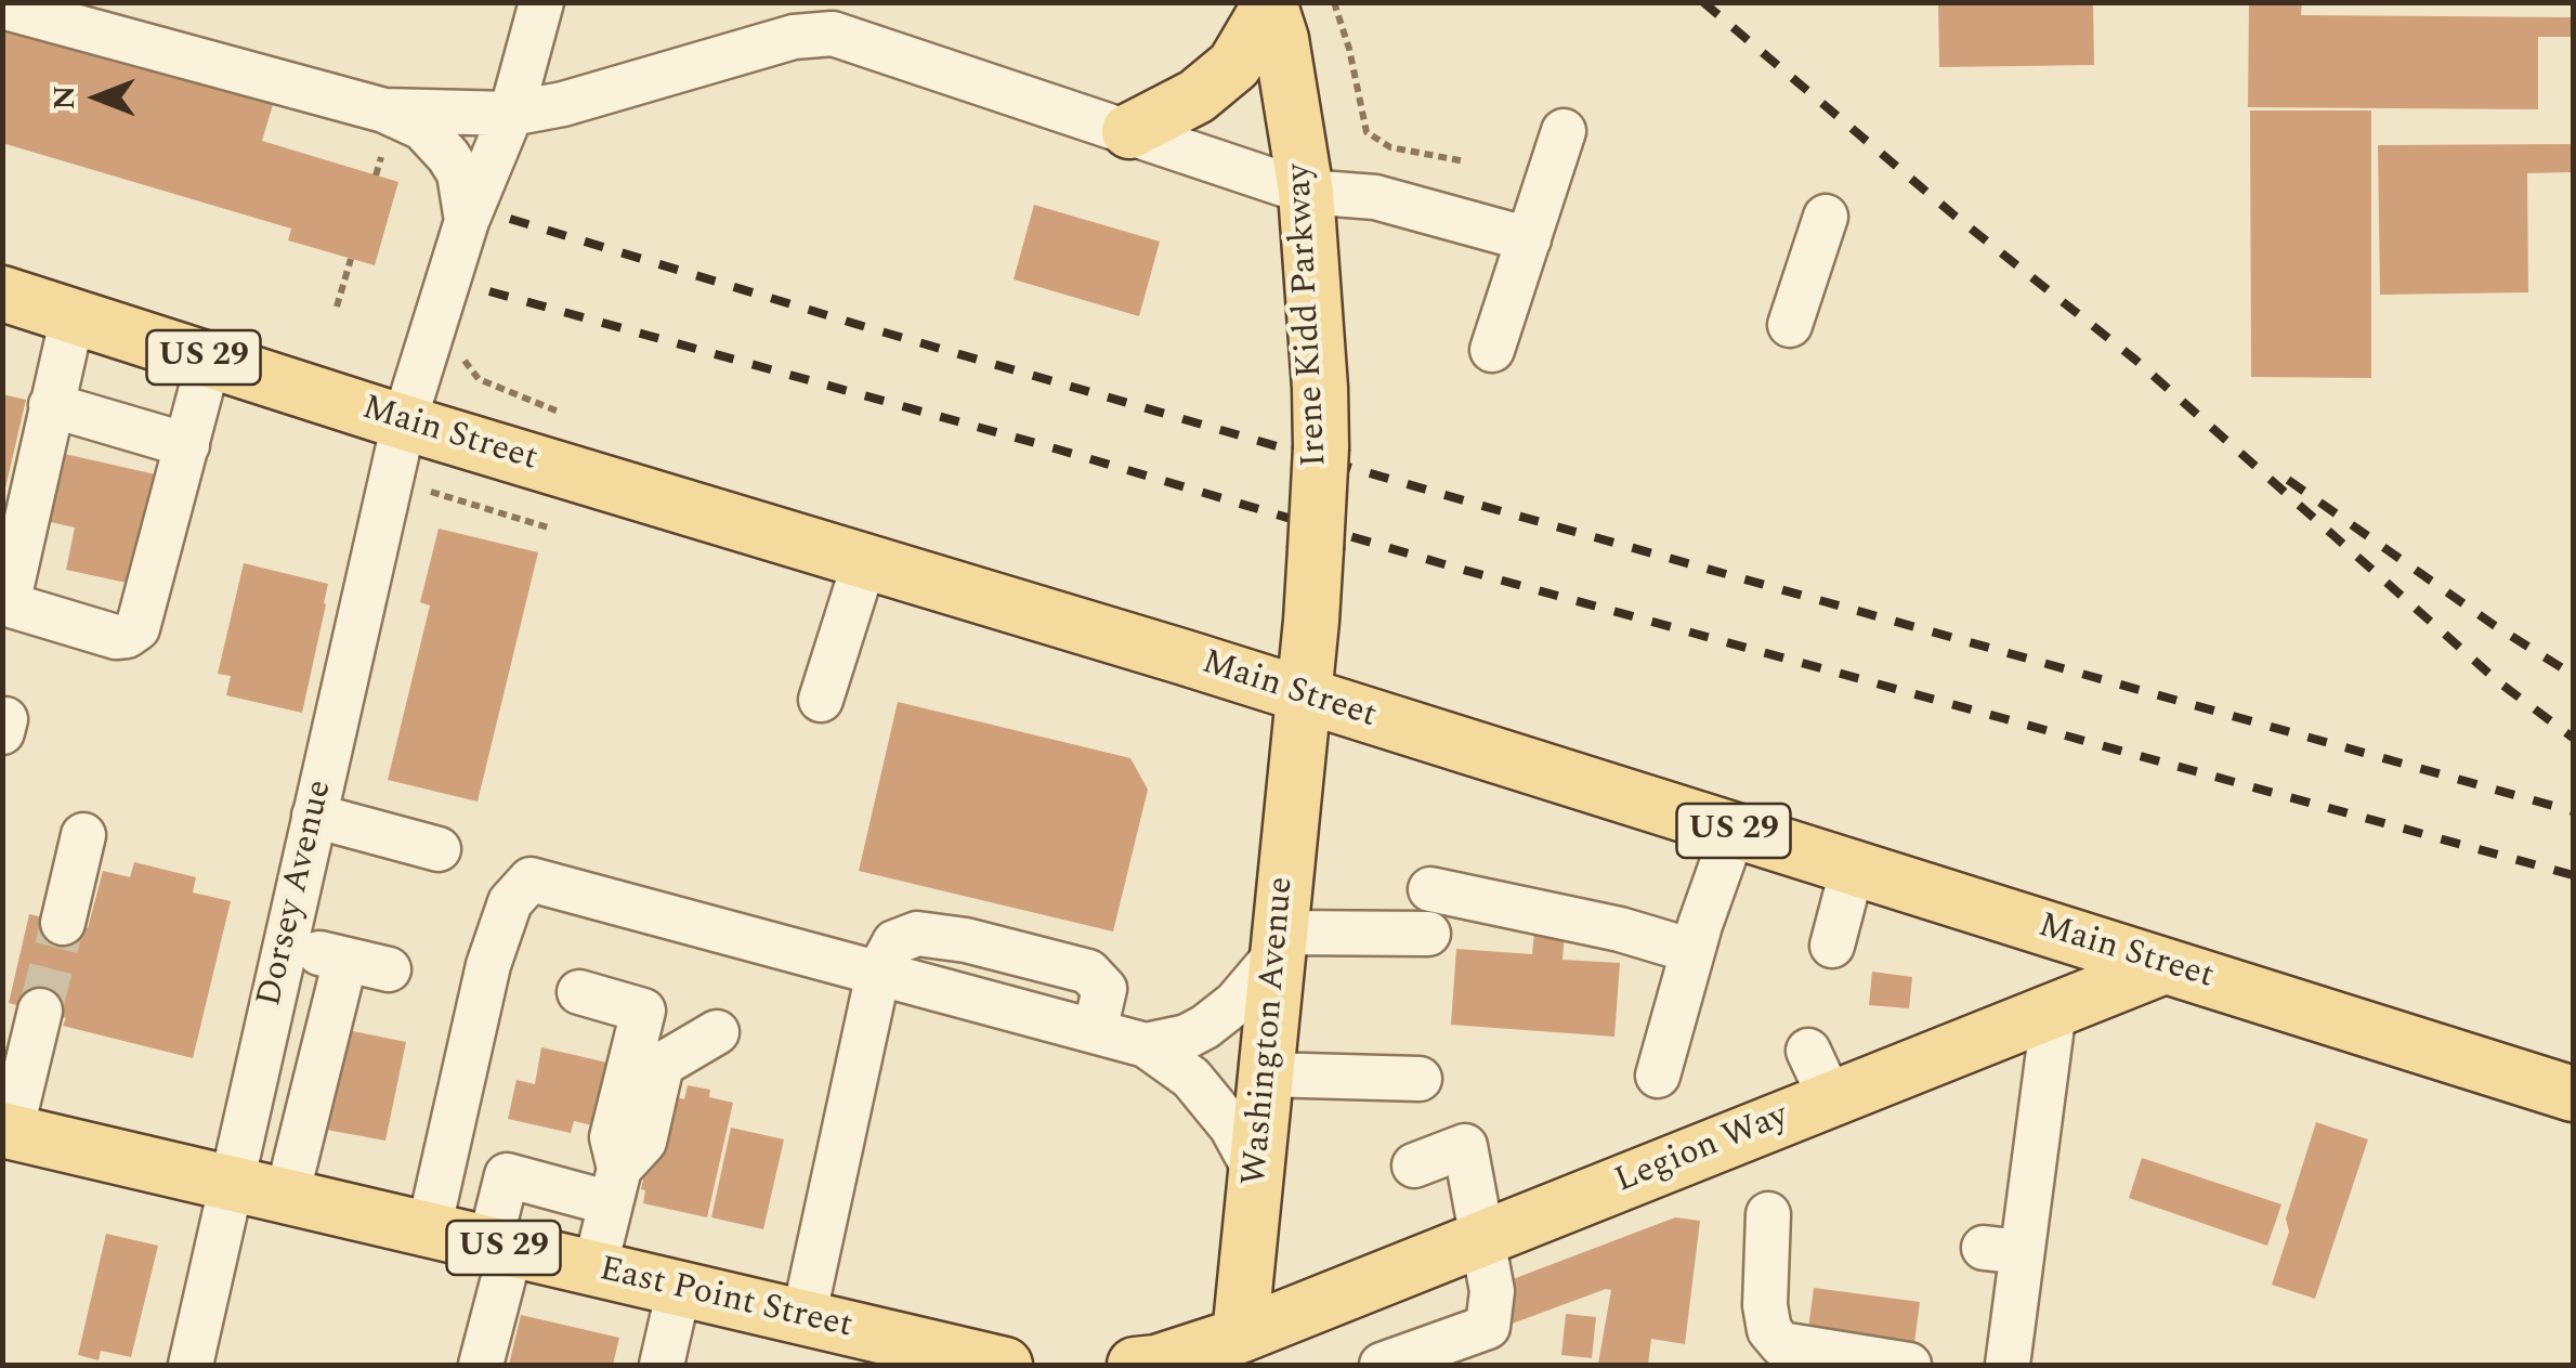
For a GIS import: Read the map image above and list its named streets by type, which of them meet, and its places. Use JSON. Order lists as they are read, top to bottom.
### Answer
{
  "streets": {
    "main road": [
      "Irene Kidd Parkway",
      "US 29",
      "Main Street",
      "Washington Avenue",
      "Legion Way",
      "East Point Street"
    ],
    "street": ["Dorsey Avenue"]
  },
  "crossings": [
    ["Irene Kidd Parkway", "Main Street"],
    ["Irene Kidd Parkway", "Washington Avenue"],
    ["Main Street", "Dorsey Avenue"],
    ["Main Street", "Washington Avenue"],
    ["Main Street", "Legion Way"],
    ["Dorsey Avenue", "East Point Street"],
    ["Washington Avenue", "Legion Way"]
  ],
  "north": "left"
}
